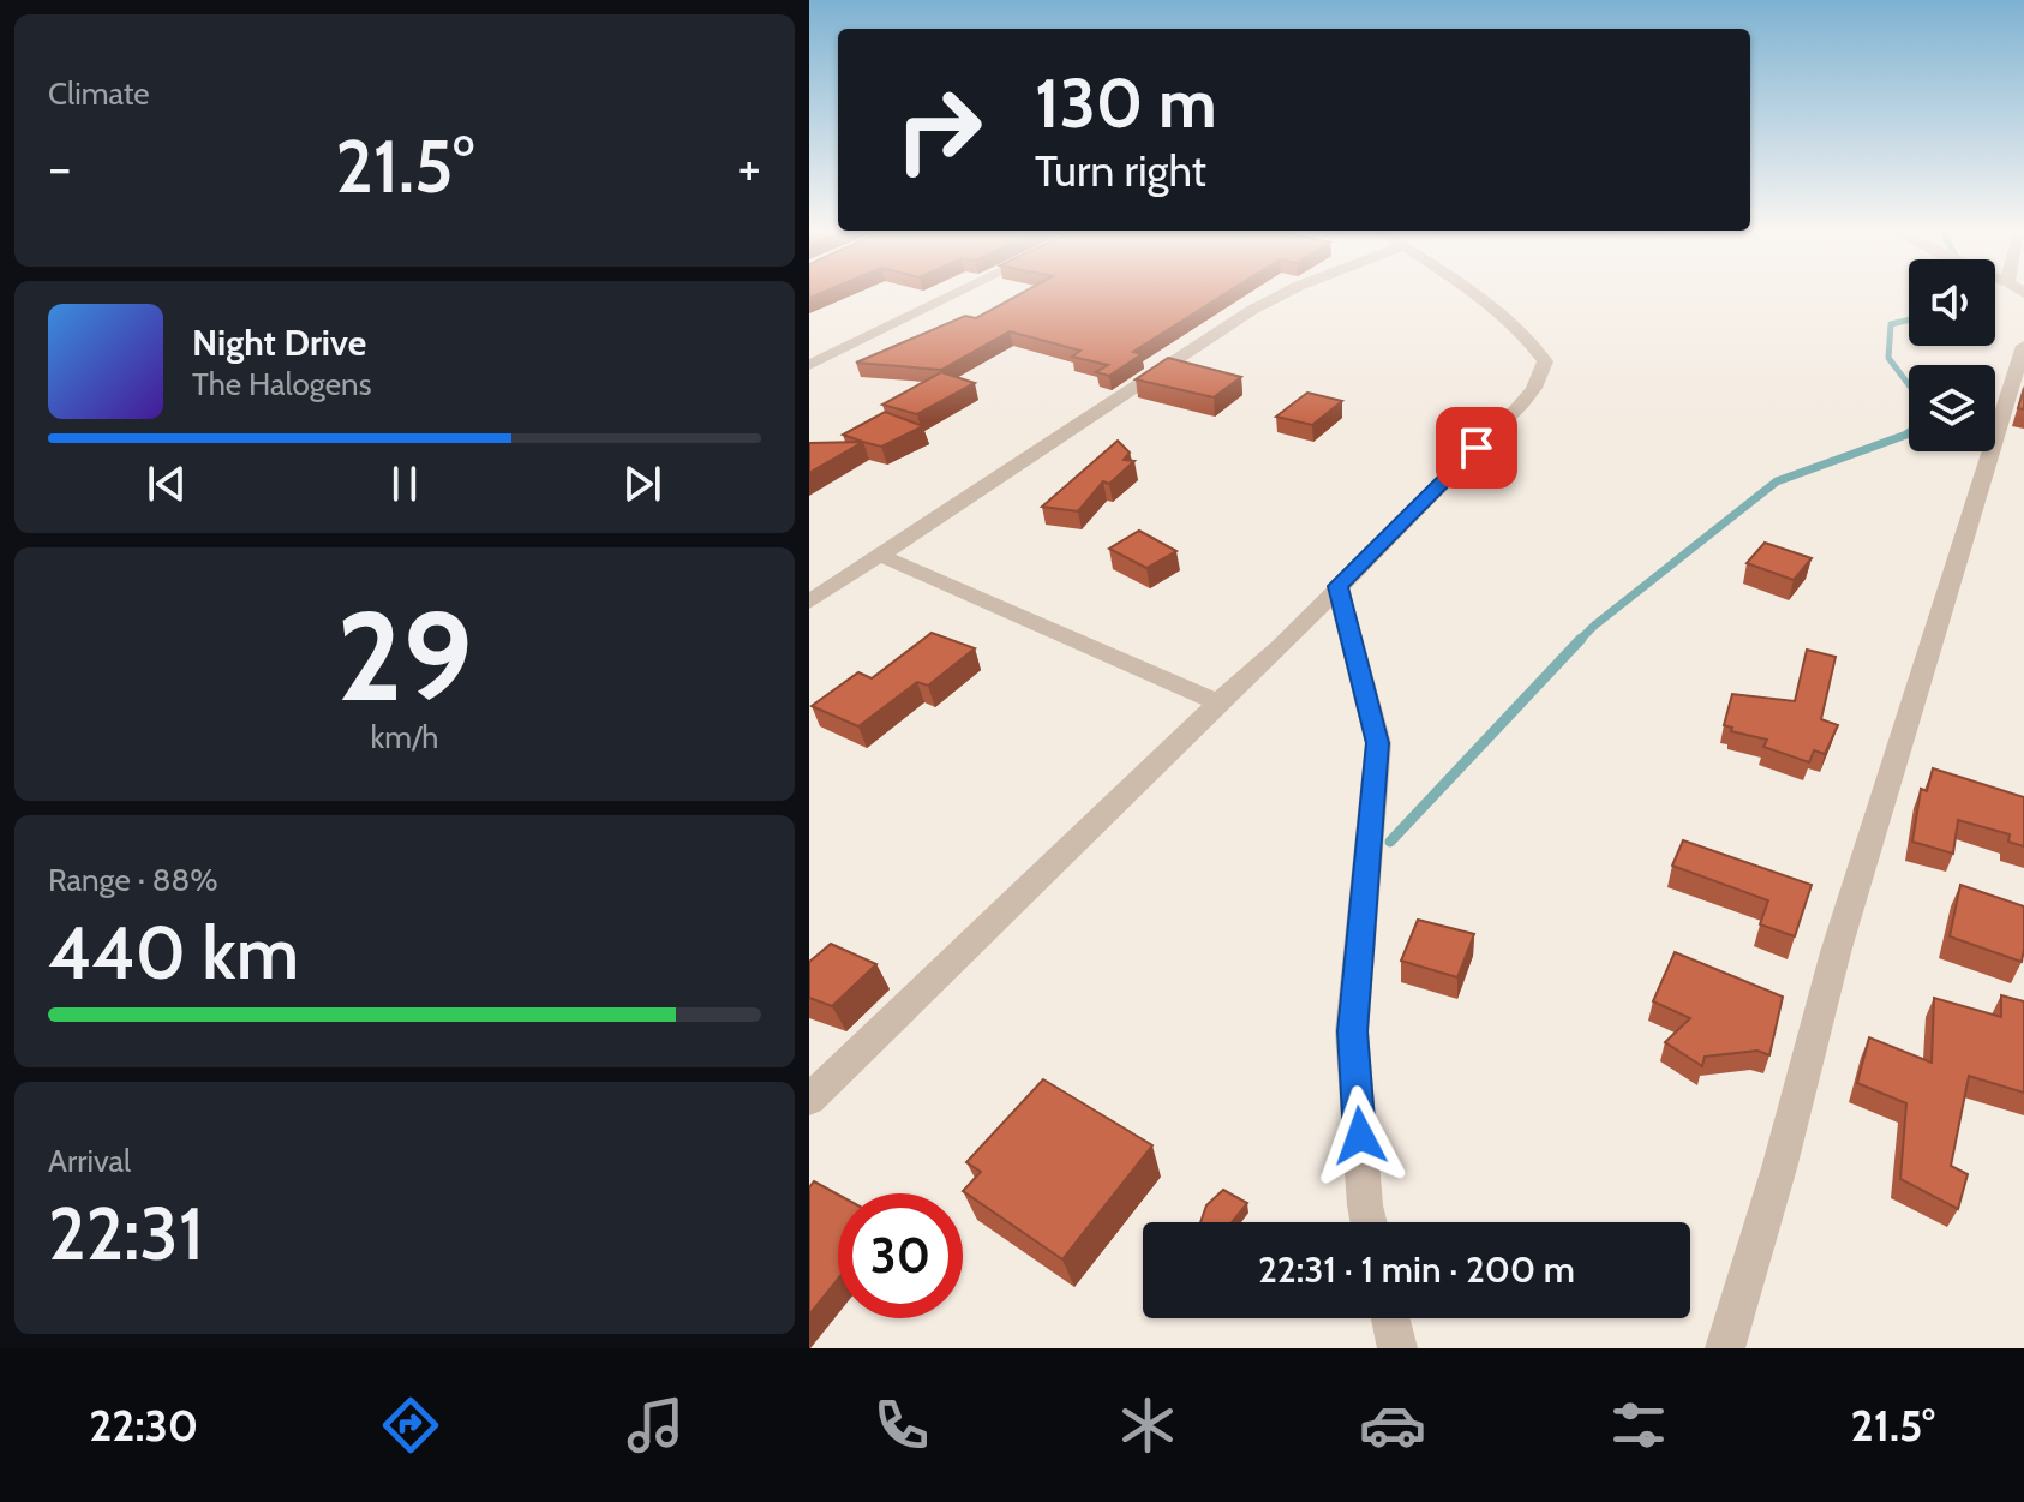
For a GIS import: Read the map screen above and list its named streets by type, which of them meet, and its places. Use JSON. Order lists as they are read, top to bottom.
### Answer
{
  "page": {
    "tile": [
      "Climate",
      ["29", "km/h"],
      ["Range · 88%", "440 km"],
      ["Arrival", "22:31"]
    ],
    "turn": ["130 m", "Turn right"],
    "heat": ["−", "21.5°", "+"],
    "song": ["Night Drive", "The Halogens"],
    "limit": "30",
    "trip": "22:31 · 1 min · 200 m",
    "tabs": ["22:30", "21.5°"]
  }
}
